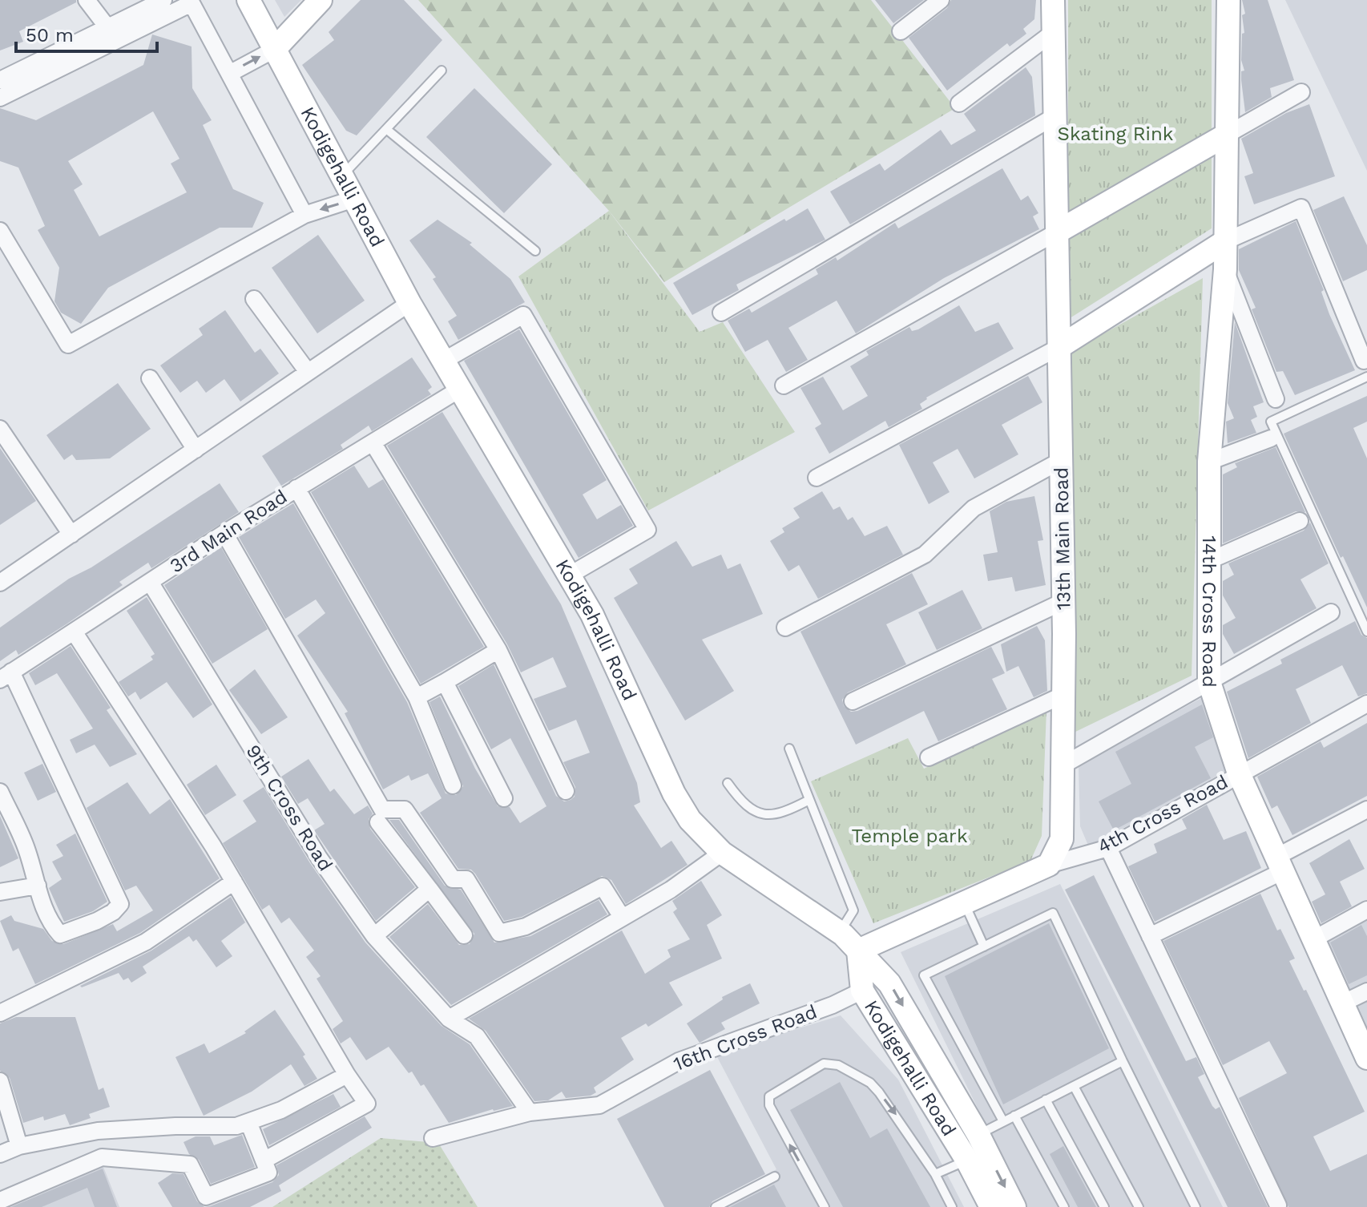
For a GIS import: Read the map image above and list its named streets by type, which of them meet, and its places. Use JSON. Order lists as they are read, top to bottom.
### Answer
{
  "streets": {
    "street": [
      "Kodigehalli Road",
      "3rd Main Road",
      "13th Main Road",
      "14th Cross Road",
      "9th Cross Road",
      "4th Cross Road",
      "16th Cross Road"
    ]
  },
  "crossings": [
    ["Kodigehalli Road", "3rd Main Road"],
    ["Kodigehalli Road", "16th Cross Road"],
    ["3rd Main Road", "9th Cross Road"],
    ["13th Main Road", "4th Cross Road"],
    ["14th Cross Road", "4th Cross Road"]
  ],
  "parks": ["Skating Rink", "Temple park"],
  "scale_bar": "50 m"
}
